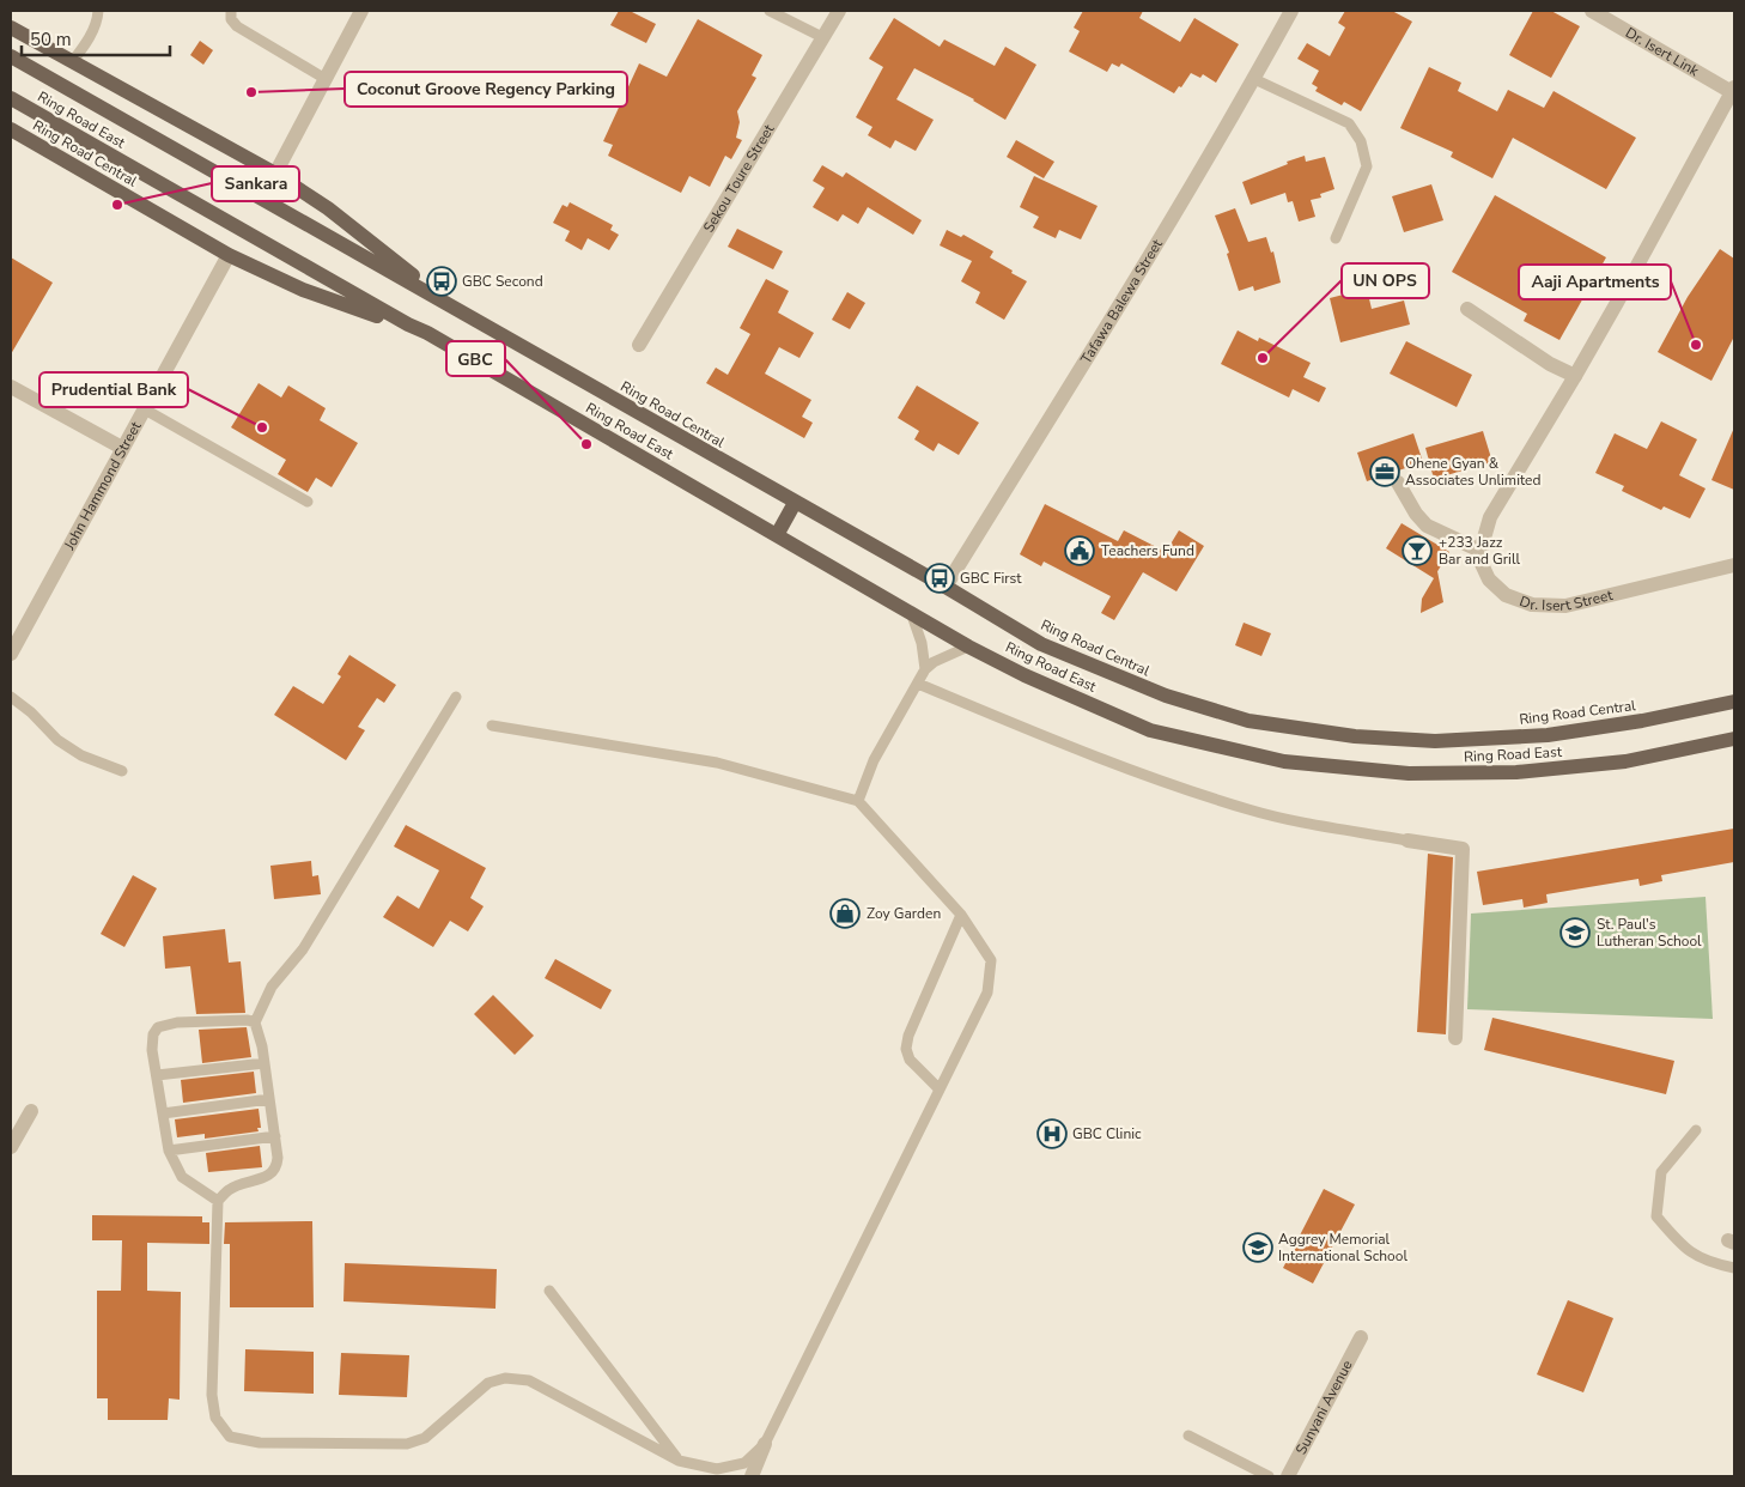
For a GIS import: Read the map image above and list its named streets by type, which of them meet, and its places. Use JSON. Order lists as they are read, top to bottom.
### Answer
{
  "streets": {
    "main road": ["Ring Road East", "Ring Road Central"],
    "street": [
      "Dr. Isert Link",
      "Sekou Toure Street",
      "Tafawa Balewa Street",
      "John Hammond Street",
      "Dr. Isert Street",
      "Sunyani Avenue"
    ]
  },
  "crossings": [
    ["Ring Road East", "Ring Road Central"],
    ["Ring Road Central", "Tafawa Balewa Street"],
    ["Ring Road Central", "John Hammond Street"]
  ],
  "places": {
    "other": [
      "Coconut Groove Regency Parking",
      "Sankara",
      "Aaji Apartments",
      "UN OPS",
      "Prudential Bank",
      "GBC"
    ],
    "bus stop": ["GBC Second", "GBC First"],
    "office": ["Ohene Gyan & Associates Unlimited"],
    "public building": ["Teachers Fund"],
    "bar": ["+233 Jazz Bar and Grill"],
    "shop": ["Zoy Garden"],
    "school or university": ["St. Paul's Lutheran School", "Aggrey Memorial International School"],
    "hospital": ["GBC Clinic"]
  },
  "scale_bar": "50 m"
}
